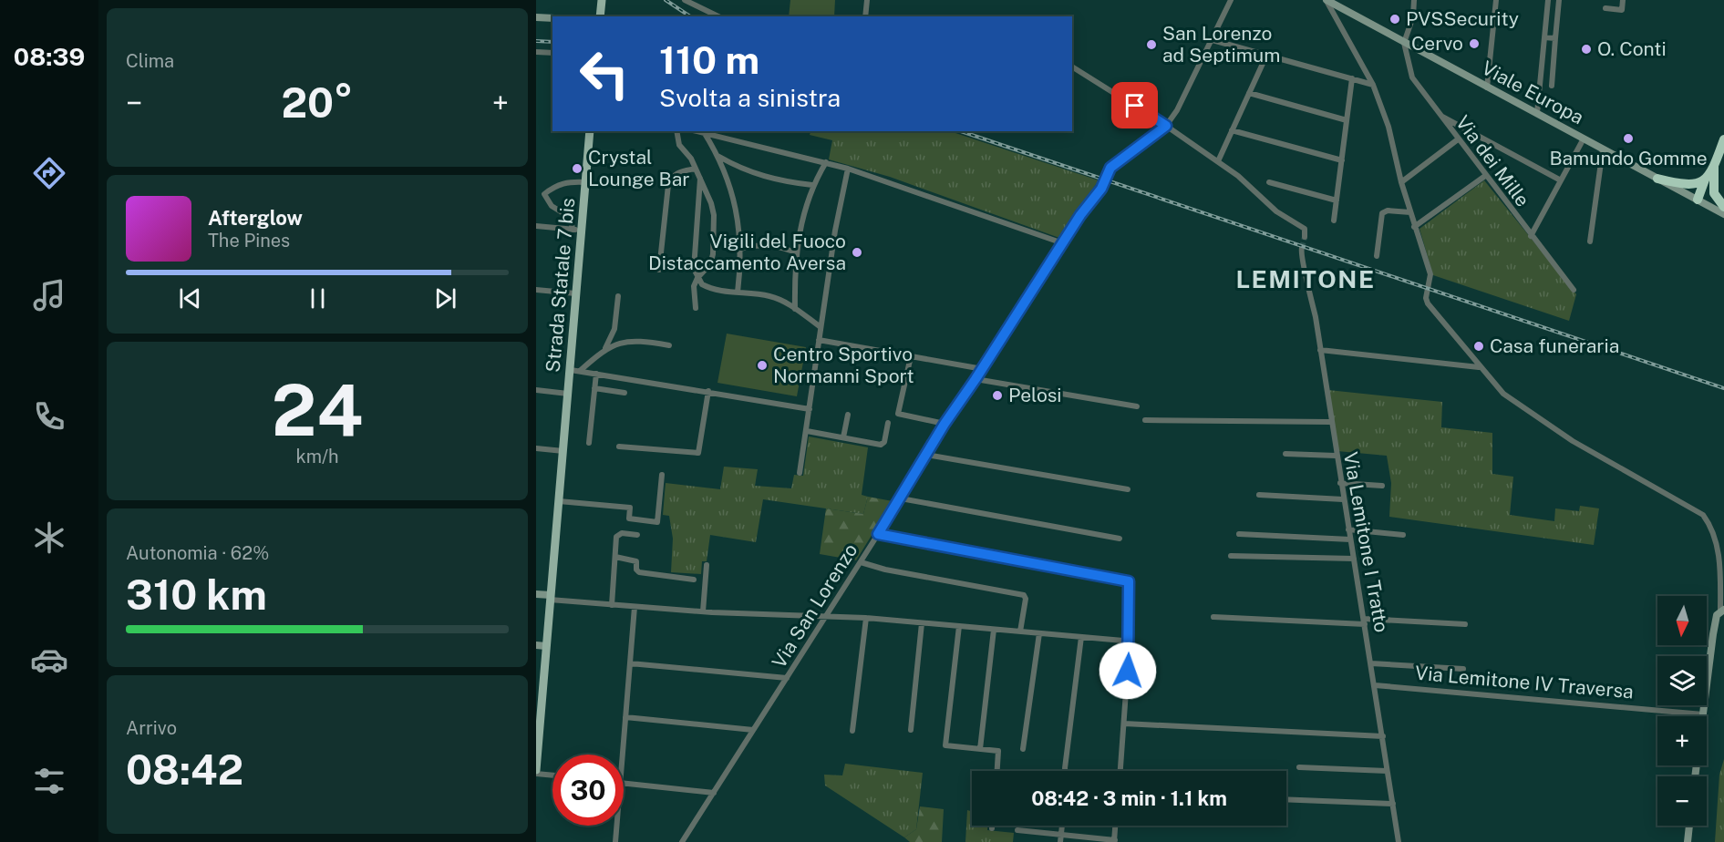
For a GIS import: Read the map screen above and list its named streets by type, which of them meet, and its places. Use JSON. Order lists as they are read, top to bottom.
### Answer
{
  "streets": {
    "main road": ["Viale Europa", "Strada Statale 7 bis"],
    "street": [
      "Via dei Mille",
      "Via Lemitone I Tratto",
      "Via San Lorenzo",
      "Via Lemitone IV Traversa"
    ]
  },
  "crossings": [
    ["Viale Europa", "Via dei Mille"],
    ["Via Lemitone I Tratto", "Via Lemitone IV Traversa"]
  ],
  "districts": ["LEMITONE"],
  "places": [
    "PVSSecurity",
    "Cervo",
    "San Lorenzo ad Septimum",
    "O. Conti",
    "Bamundo Gomme",
    "Crystal Lounge Bar",
    "Vigili del Fuoco Distaccamento Aversa",
    "Casa funeraria",
    "Centro Sportivo Normanni Sport",
    "Pelosi"
  ],
  "north": "bottom",
  "page": {
    "tabs": "08:39",
    "tile": [
      "Clima",
      ["24", "km/h"],
      ["Autonomia · 62%", "310 km"],
      ["Arrivo", "08:42"]
    ],
    "turn": ["110 m", "Svolta a sinistra"],
    "heat": ["−", "20°", "+"],
    "song": ["Afterglow", "The Pines"],
    "map_buttons": ["+", "−"],
    "limit": "30",
    "trip": "08:42 · 3 min · 1.1 km"
  }
}
